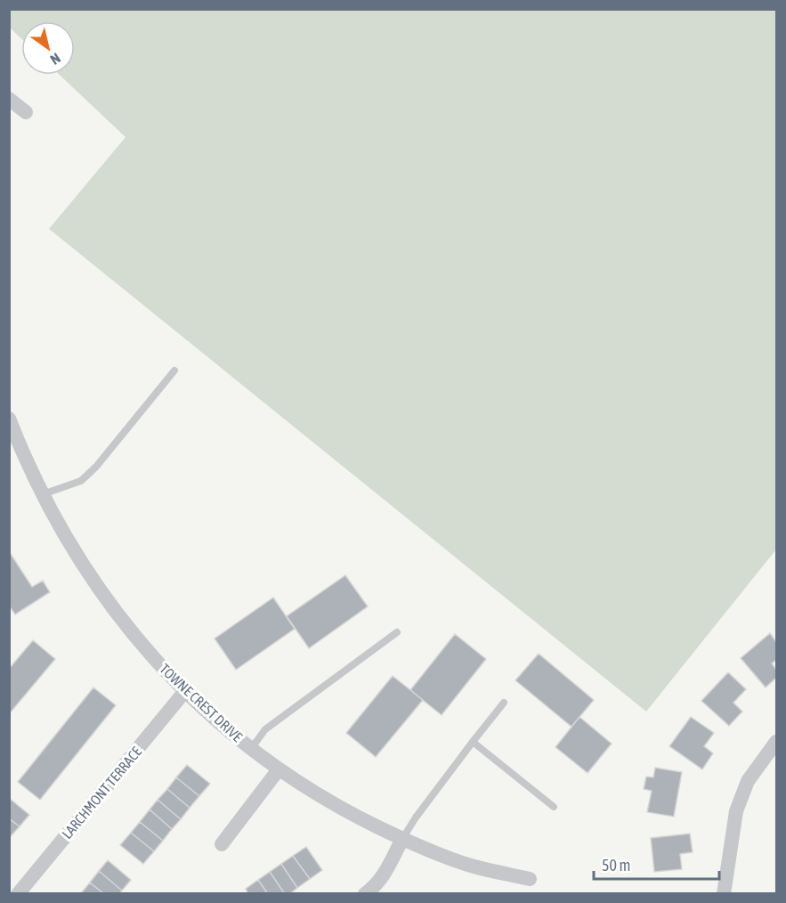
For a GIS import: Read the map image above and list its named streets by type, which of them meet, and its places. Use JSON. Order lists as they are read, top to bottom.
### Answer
{
  "streets": {
    "street": ["TOWNE CREST DRIVE", "LARCHMONT TERRACE"]
  },
  "crossings": [
    ["TOWNE CREST DRIVE", "LARCHMONT TERRACE"]
  ],
  "scale_bar": "50 m",
  "north": "bottom right"
}
